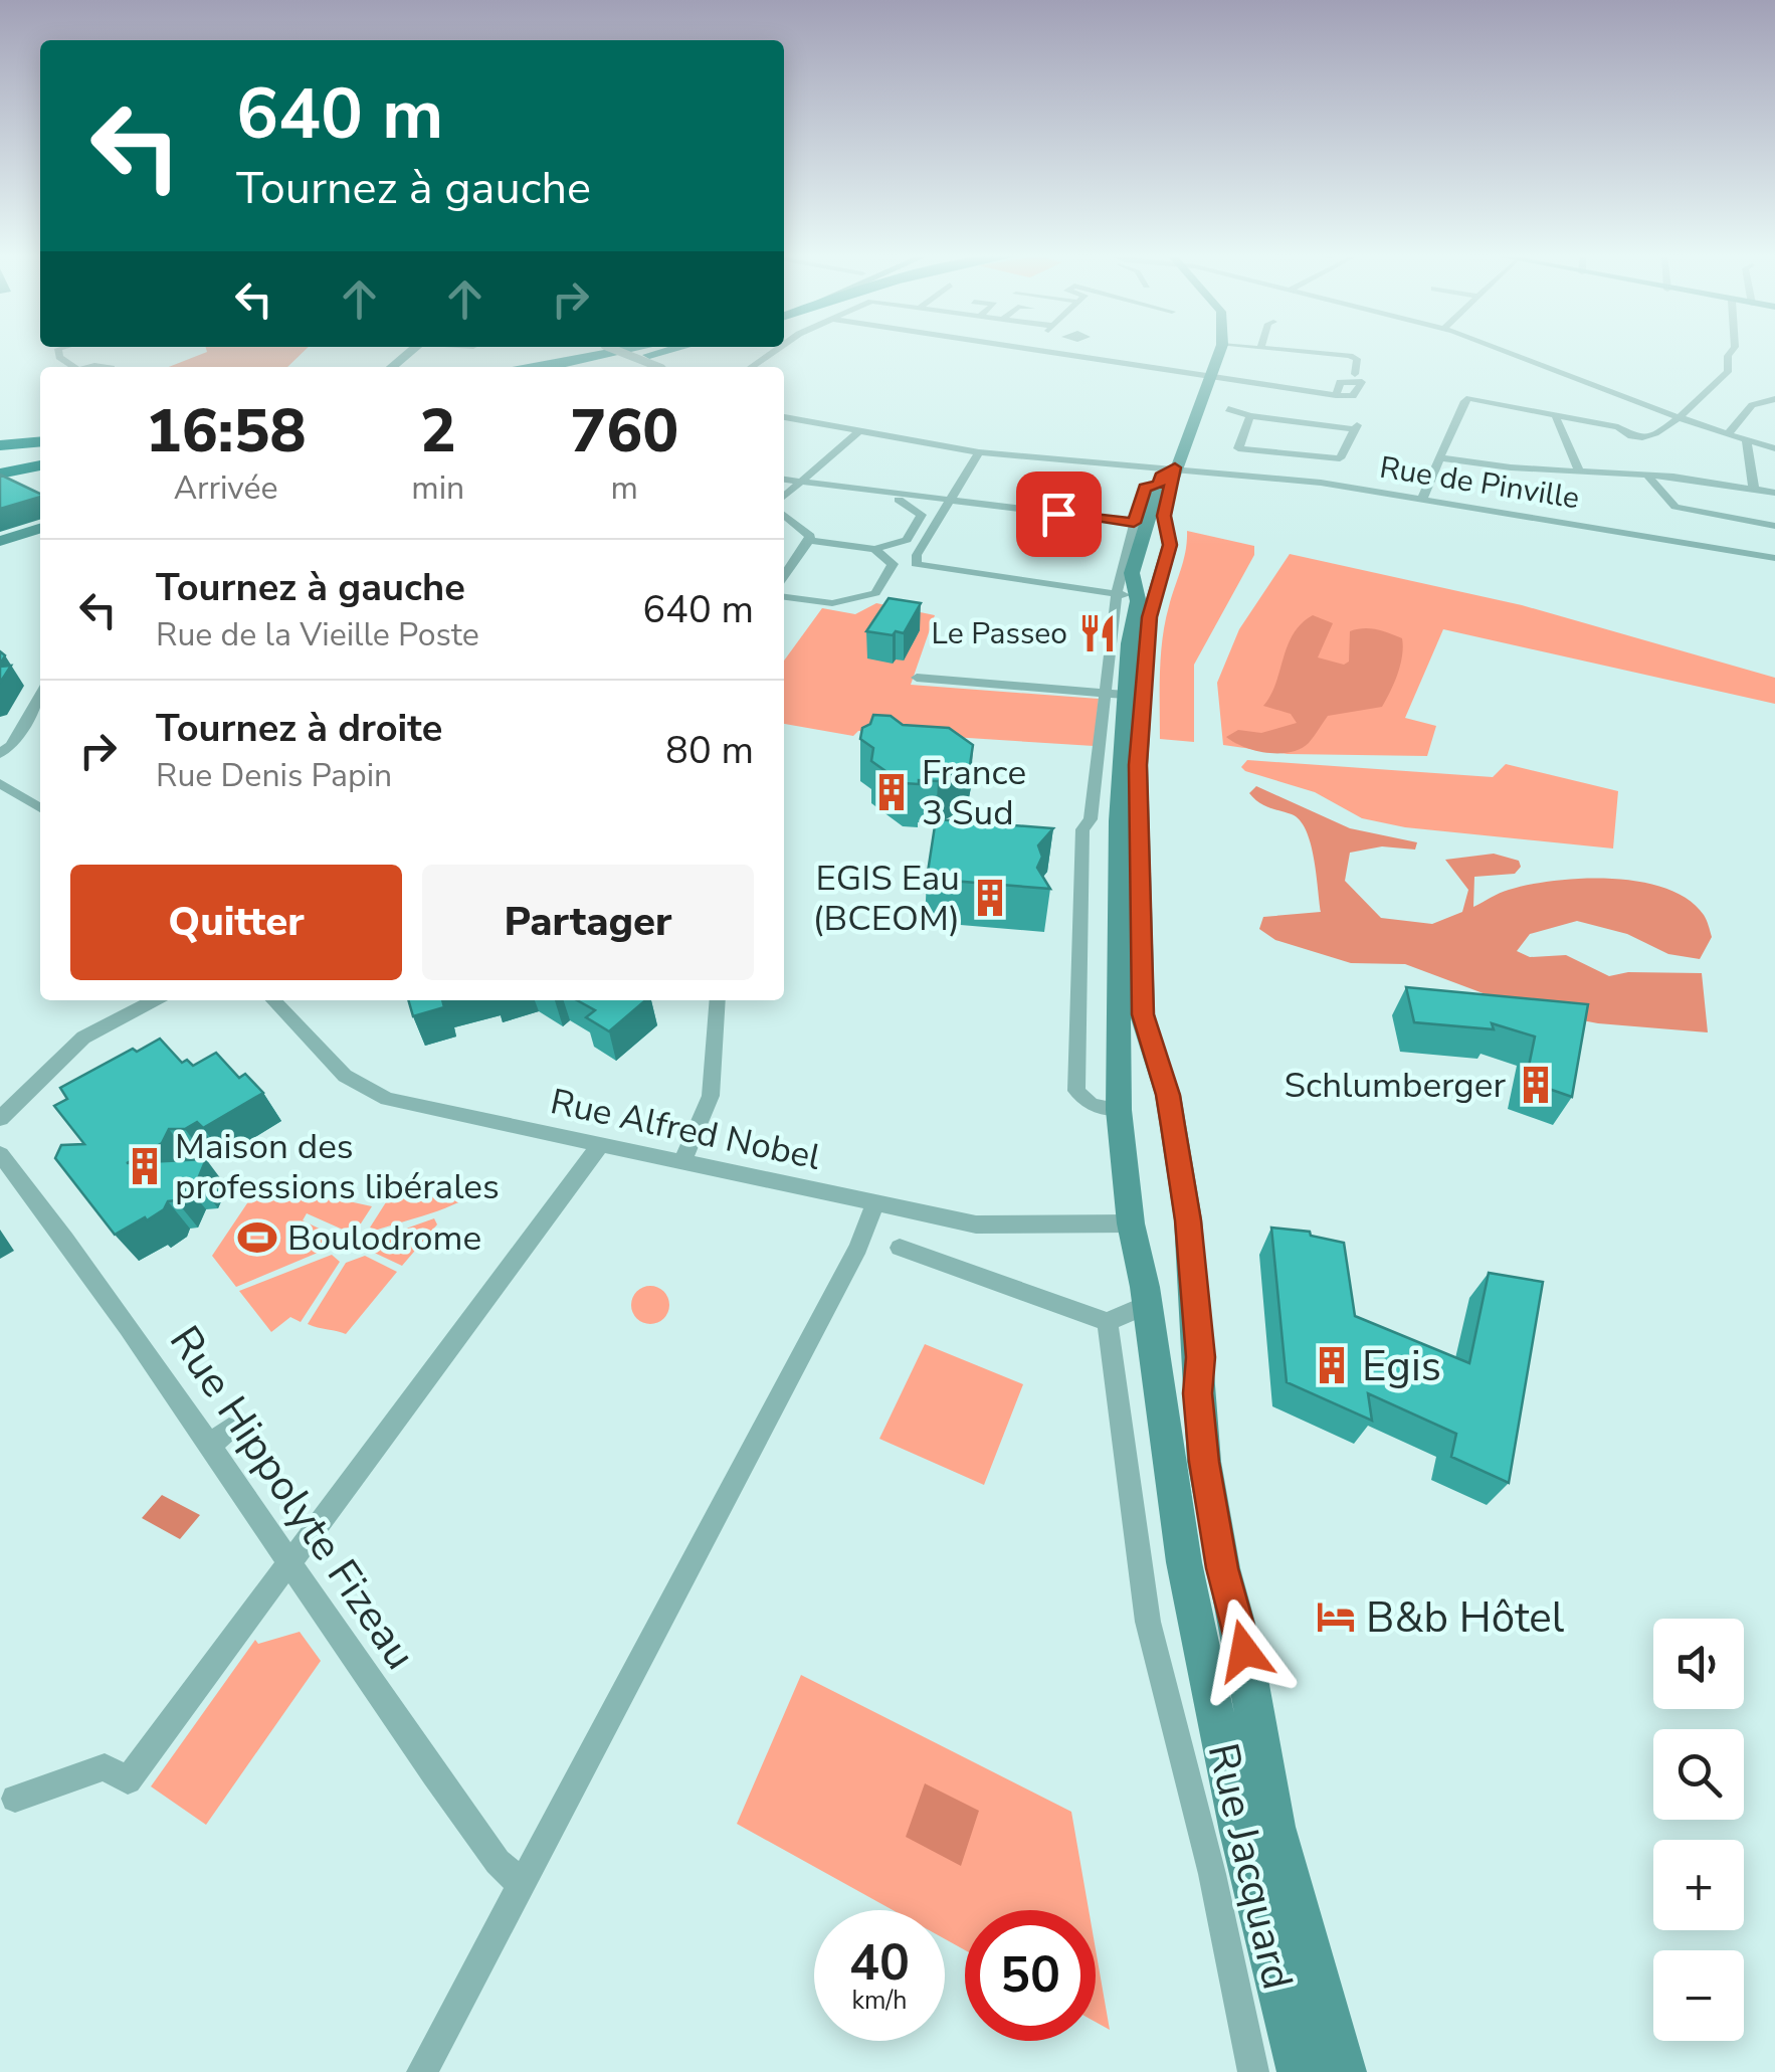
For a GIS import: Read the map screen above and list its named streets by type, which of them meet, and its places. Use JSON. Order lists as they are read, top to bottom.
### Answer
{
  "streets": {
    "street": [
      "Rue de Pinville",
      "Rue Alfred Nobel",
      "Rue Hippolyte Fizeau",
      "Rue Jacquard"
    ]
  },
  "places": {
    "restaurant": ["Le Passeo"],
    "building": [
      "France 3 Sud",
      "EGIS Eau (BCEOM)",
      "Schlumberger",
      "Maison des professions libérales",
      "Egis"
    ],
    "sports": ["Boulodrome"],
    "hotel": ["B&b Hôtel"]
  },
  "page": {
    "turn": ["640 m", "Tournez à gauche"],
    "eta": [
      "16:58",
      "Arrivée",
      "2",
      "min",
      "760",
      "m"
    ],
    "list": [
      {
        "name": "Tournez à gauche",
        "note": "Rue de la Vieille Poste",
        "value": "640 m"
      },
      {
        "name": "Tournez à droite",
        "note": "Rue Denis Papin",
        "value": "80 m"
      }
    ],
    "buttons": ["Quitter", "Partager"],
    "map_buttons": ["+", "−"],
    "speed": "40 km/h",
    "limit": "50"
  }
}
